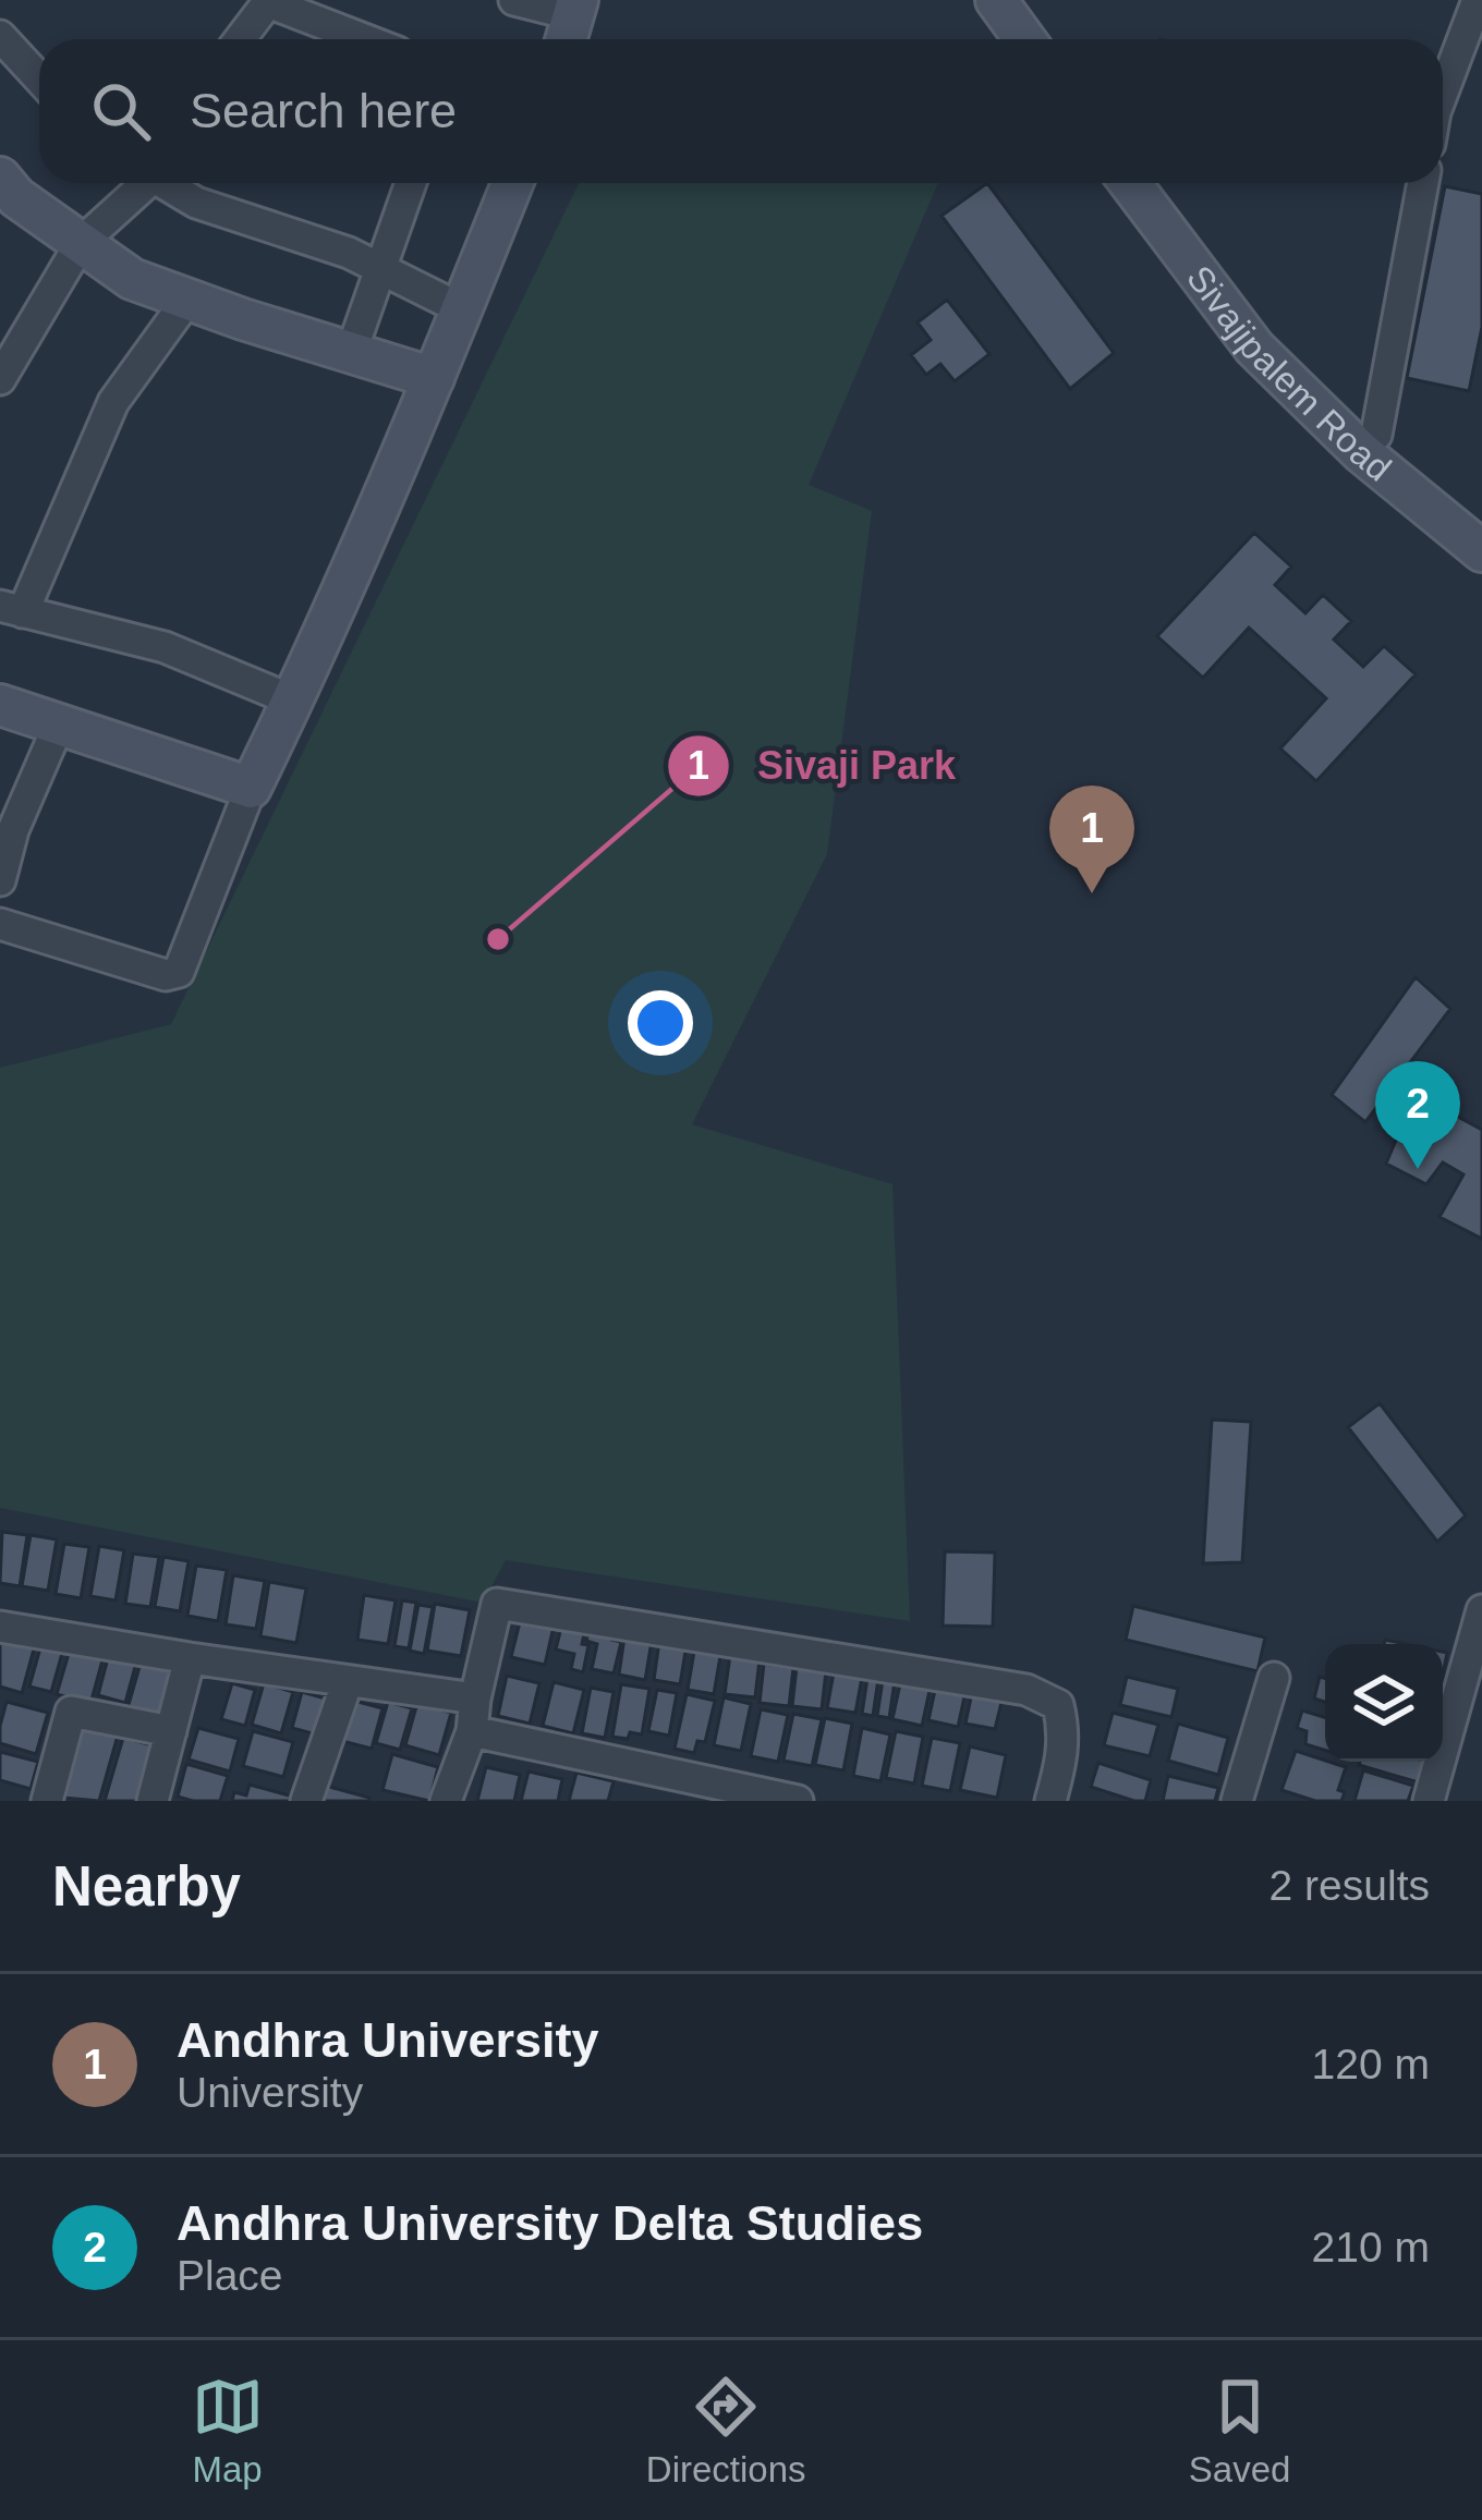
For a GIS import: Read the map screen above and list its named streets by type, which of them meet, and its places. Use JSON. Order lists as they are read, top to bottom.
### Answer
{
  "streets": {
    "street": ["Sivajipalem Road"]
  },
  "places": ["Sivaji Park"],
  "page": {
    "search": "Search here",
    "pins": ["1", "2"],
    "heading": ["Nearby", "2 results"],
    "list": [
      {
        "mark": "1",
        "name": "Andhra University",
        "note": "University",
        "value": "120 m"
      },
      {
        "mark": "2",
        "name": "Andhra University Delta Studies",
        "note": "Place",
        "value": "210 m"
      }
    ],
    "nav": ["Map", "Directions", "Saved"]
  }
}
